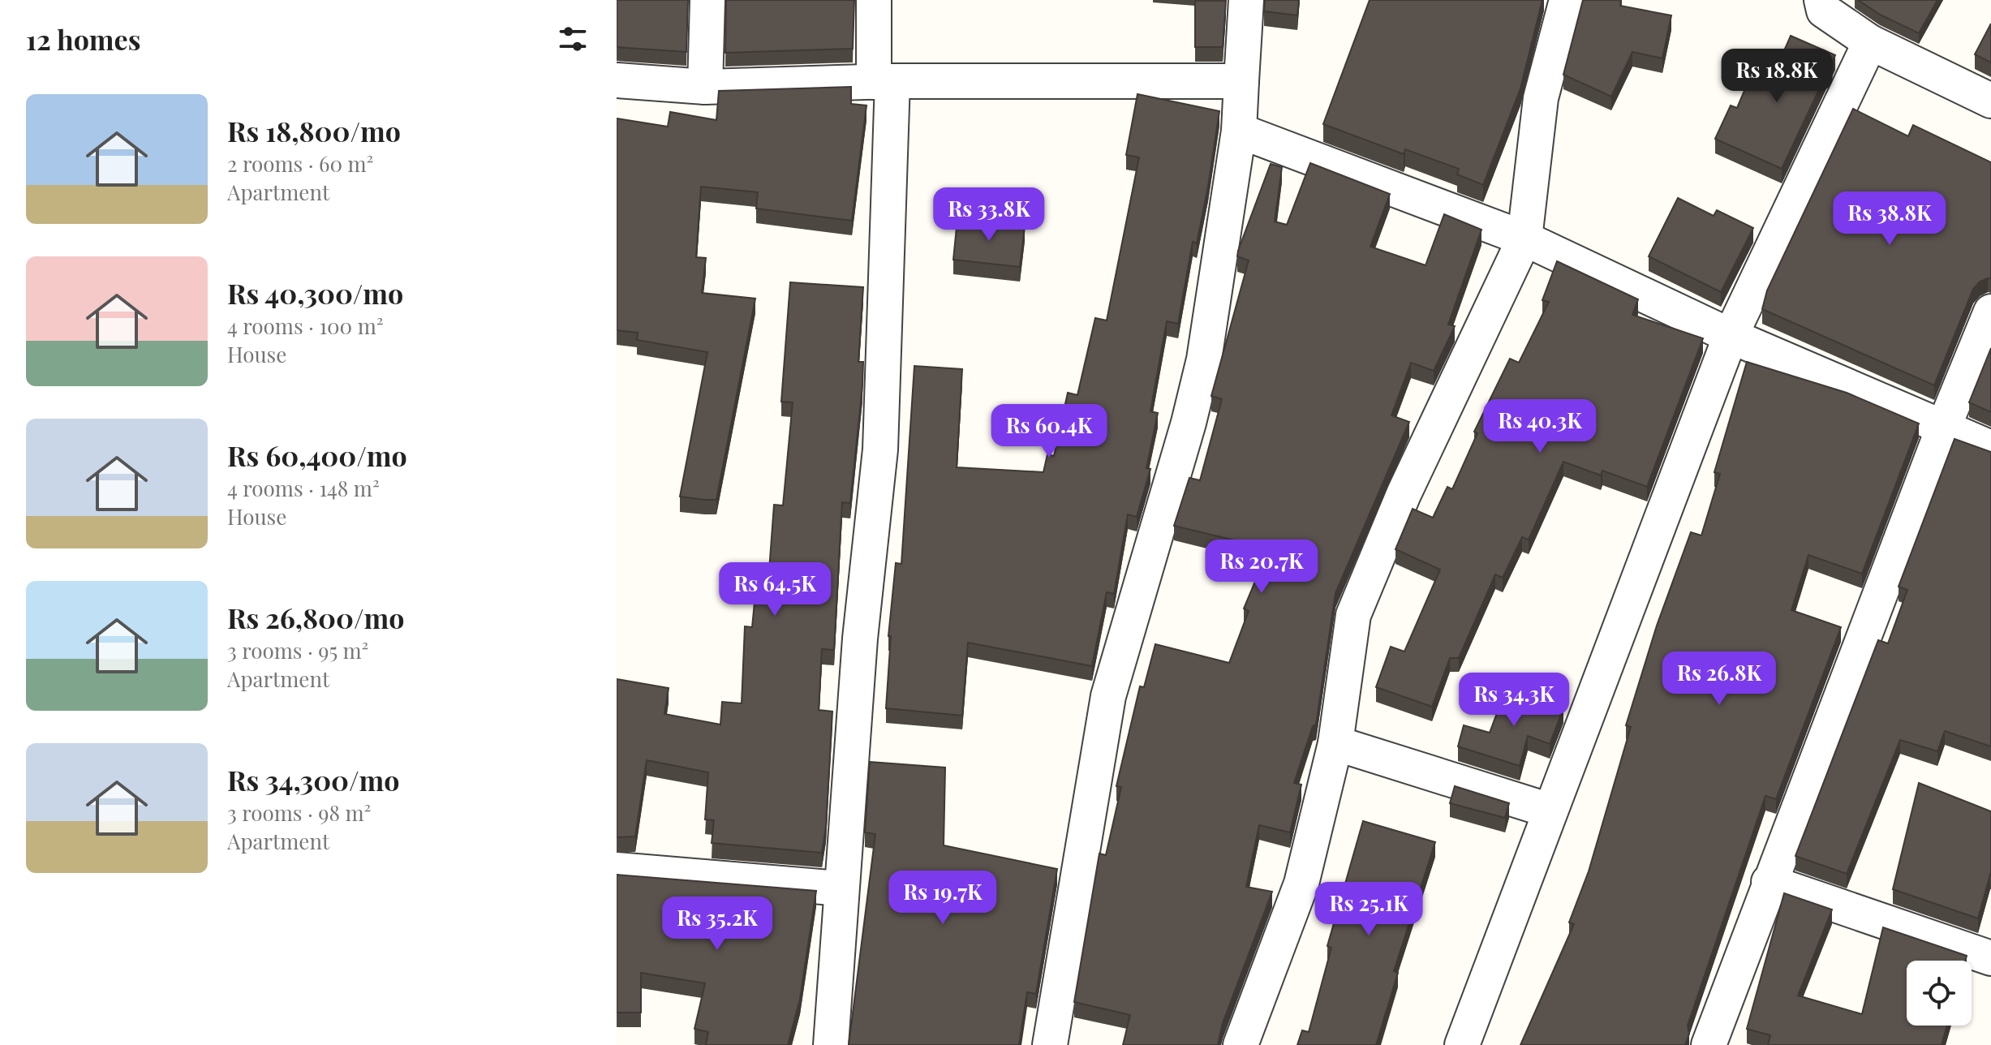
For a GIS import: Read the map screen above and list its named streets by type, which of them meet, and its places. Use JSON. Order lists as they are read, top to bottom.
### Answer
{
  "page": {
    "heading": "12 homes",
    "price": [
      "Rs 18.8K",
      "Rs 33.8K",
      "Rs 38.8K",
      "Rs 40.3K",
      "Rs 60.4K",
      "Rs 20.7K",
      "Rs 64.5K",
      "Rs 26.8K",
      "Rs 34.3K",
      "Rs 19.7K",
      "Rs 25.1K",
      "Rs 35.2K"
    ],
    "list": [
      {
        "name": "Rs 18,800/mo",
        "note": "2 rooms · 60 m² · Apartment"
      },
      {
        "name": "Rs 40,300/mo",
        "note": "4 rooms · 100 m² · House"
      },
      {
        "name": "Rs 60,400/mo",
        "note": "4 rooms · 148 m² · House"
      },
      {
        "name": "Rs 26,800/mo",
        "note": "3 rooms · 95 m² · Apartment"
      },
      {
        "name": "Rs 34,300/mo",
        "note": "3 rooms · 98 m² · Apartment"
      }
    ]
  }
}
